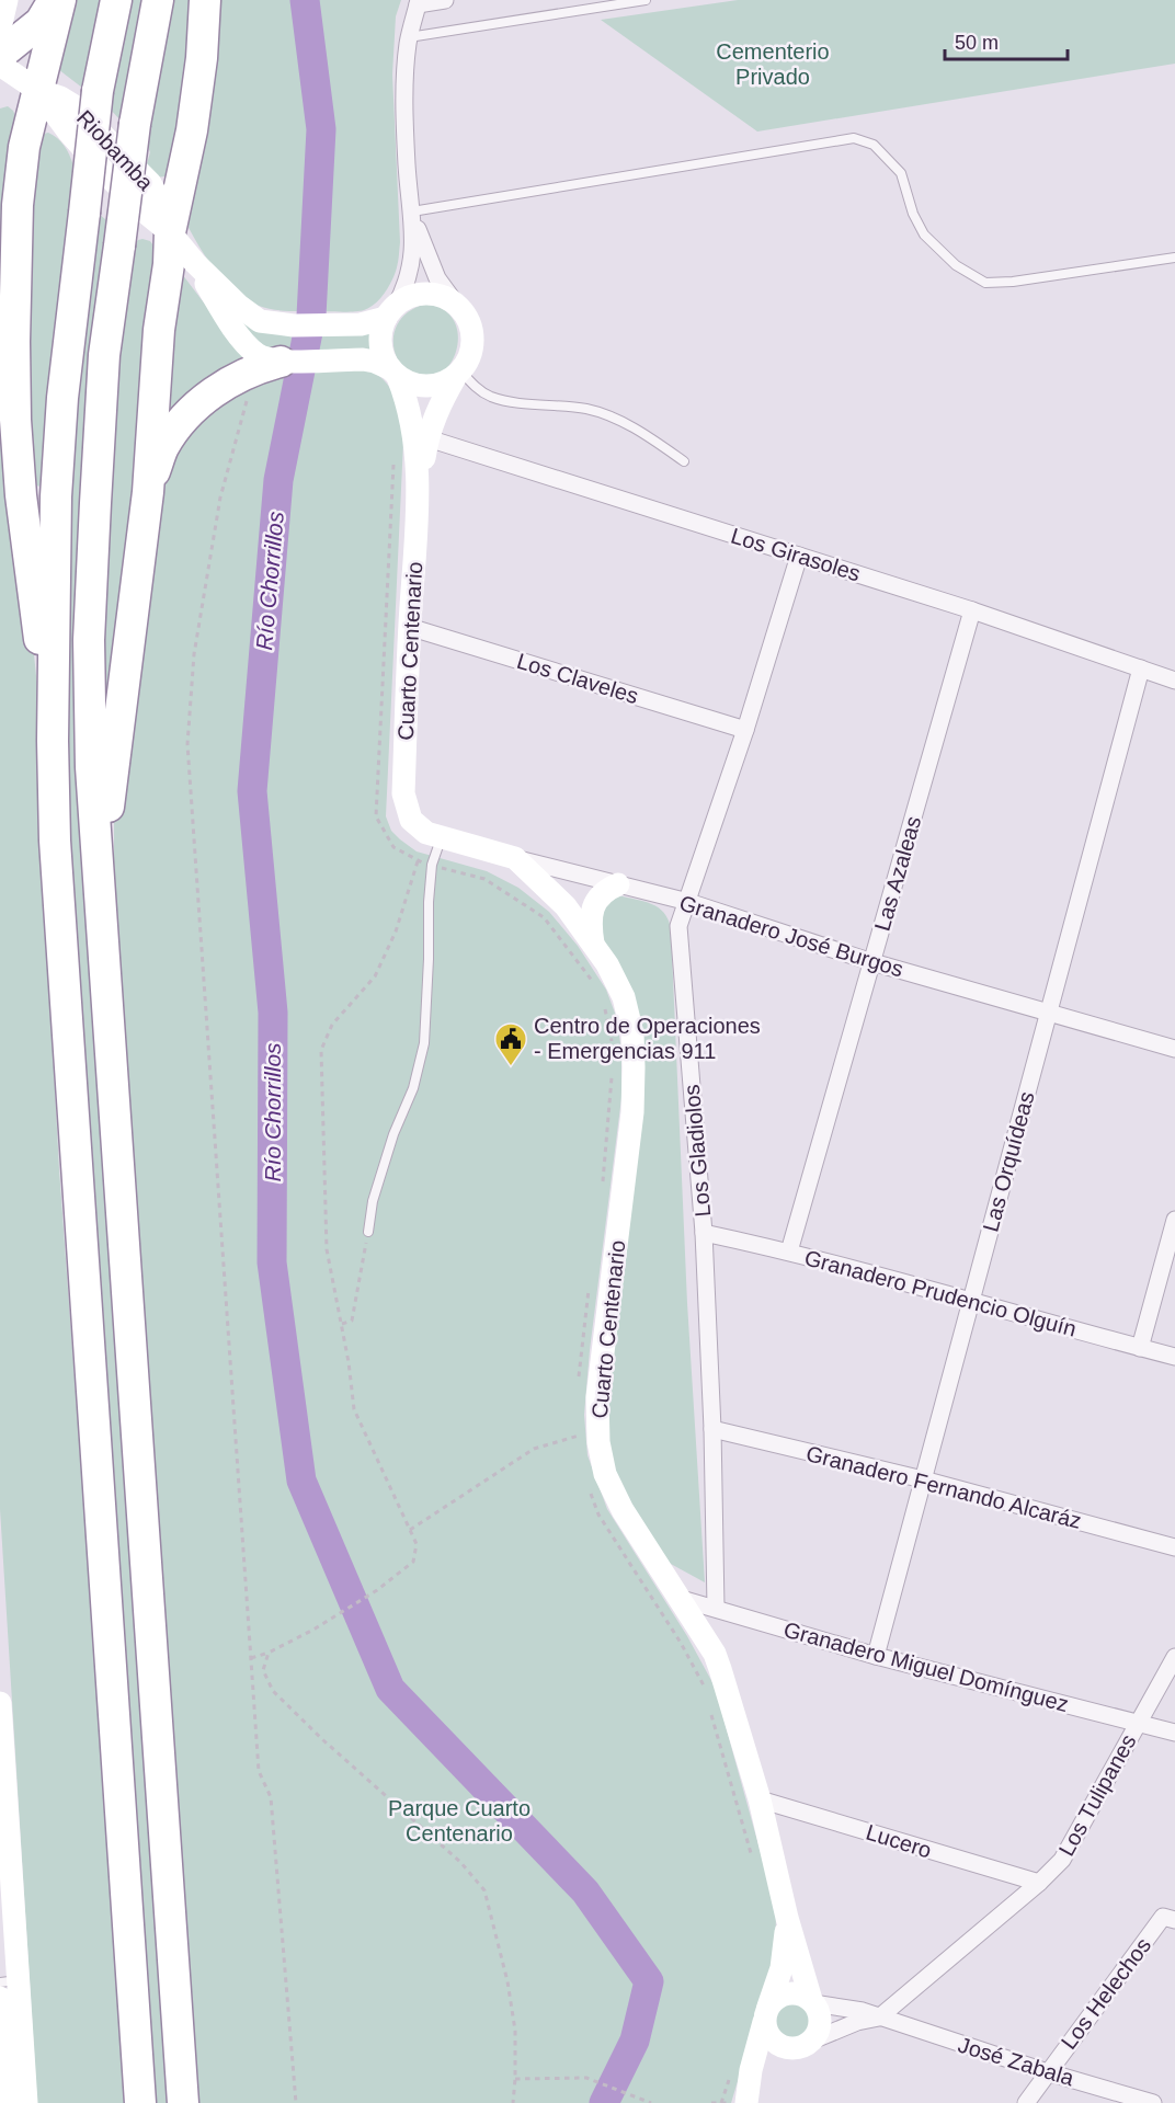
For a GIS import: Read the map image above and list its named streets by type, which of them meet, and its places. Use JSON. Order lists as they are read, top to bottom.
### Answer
{
  "streets": {
    "main road": ["Riobamba", "Cuarto Centenario", "Granadero José Burgos"],
    "street": [
      "Los Girasoles",
      "Los Claveles",
      "Las Azaleas",
      "Los Gladiolos",
      "Las Orquídeas",
      "Granadero Prudencio Olguín",
      "Granadero Fernando Alcaráz",
      "Granadero Miguel Domínguez",
      "Los Tulipanes",
      "Lucero",
      "Los Helechos",
      "José Zabala"
    ]
  },
  "crossings": [
    ["Riobamba", "Cuarto Centenario"],
    ["Los Girasoles", "Cuarto Centenario"],
    ["Los Girasoles", "Las Azaleas"],
    ["Los Girasoles", "Los Gladiolos"],
    ["Los Girasoles", "Las Orquídeas"],
    ["Cuarto Centenario", "Los Claveles"],
    ["Cuarto Centenario", "Granadero José Burgos"],
    ["Cuarto Centenario", "Granadero Miguel Domínguez"],
    ["Cuarto Centenario", "Lucero"],
    ["Cuarto Centenario", "José Zabala"],
    ["Los Claveles", "Los Gladiolos"],
    ["Las Azaleas", "Granadero José Burgos"],
    ["Las Azaleas", "Granadero Prudencio Olguín"],
    ["Granadero José Burgos", "Los Gladiolos"],
    ["Granadero José Burgos", "Las Orquídeas"],
    ["Los Gladiolos", "Granadero Prudencio Olguín"],
    ["Los Gladiolos", "Granadero Fernando Alcaráz"],
    ["Los Gladiolos", "Granadero Miguel Domínguez"],
    ["Las Orquídeas", "Granadero Prudencio Olguín"],
    ["Las Orquídeas", "Granadero Fernando Alcaráz"],
    ["Las Orquídeas", "Granadero Miguel Domínguez"],
    ["Granadero Miguel Domínguez", "Los Tulipanes"],
    ["Los Tulipanes", "Lucero"],
    ["Los Tulipanes", "José Zabala"],
    ["Los Helechos", "José Zabala"]
  ],
  "water": ["Río Chorrillos"],
  "parks": ["Cementerio Privado", "Parque Cuarto Centenario"],
  "places": {
    "public building": ["Centro de Operaciones - Emergencias 911"]
  },
  "scale_bar": "50 m"
}
